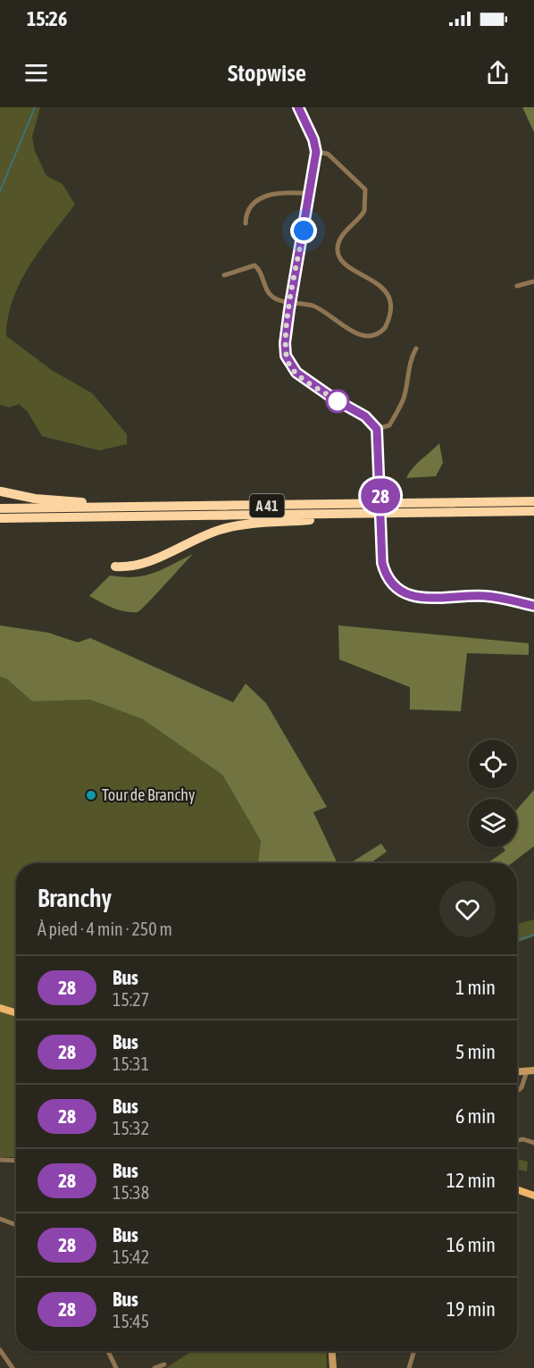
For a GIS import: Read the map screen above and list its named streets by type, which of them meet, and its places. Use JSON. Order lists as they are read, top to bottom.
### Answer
{
  "streets": {
    "highway": ["A 41"]
  },
  "places": ["Tour de Branchy"],
  "lines": ["bus line 28"],
  "page": {
    "status": "15:26",
    "header": "Stopwise",
    "on_map": "28",
    "heading": ["Branchy", "À pied · 4 min · 250 m"],
    "list": [
      {
        "mark": "28",
        "name": "Bus",
        "note": "15:27",
        "value": "1 min"
      },
      {
        "mark": "28",
        "name": "Bus",
        "note": "15:31",
        "value": "5 min"
      },
      {
        "mark": "28",
        "name": "Bus",
        "note": "15:32",
        "value": "6 min"
      },
      {
        "mark": "28",
        "name": "Bus",
        "note": "15:38",
        "value": "12 min"
      },
      {
        "mark": "28",
        "name": "Bus",
        "note": "15:42",
        "value": "16 min"
      },
      {
        "mark": "28",
        "name": "Bus",
        "note": "15:45",
        "value": "19 min"
      }
    ]
  }
}
